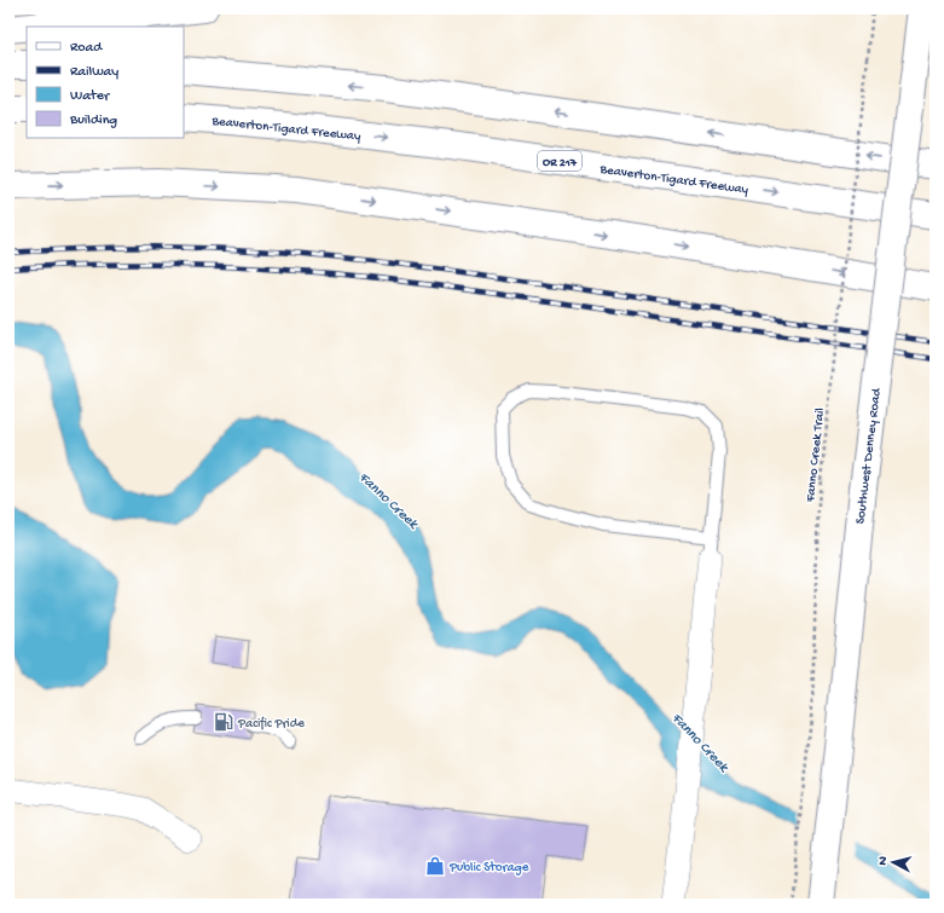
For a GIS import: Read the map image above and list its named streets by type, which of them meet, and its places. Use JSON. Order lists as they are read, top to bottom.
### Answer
{
  "streets": {
    "main road": ["Beaverton-Tigard Freeway", "OR 217", "Southwest Denney Road"],
    "path": ["Fanno Creek Trail"]
  },
  "water": ["Fanno Creek"],
  "places": {
    "fuel station": ["Pacific Pride"],
    "shop": ["Public Storage"]
  },
  "legend": [
    "Road",
    "Railway",
    "Water",
    "Building"
  ],
  "north": "left"
}
